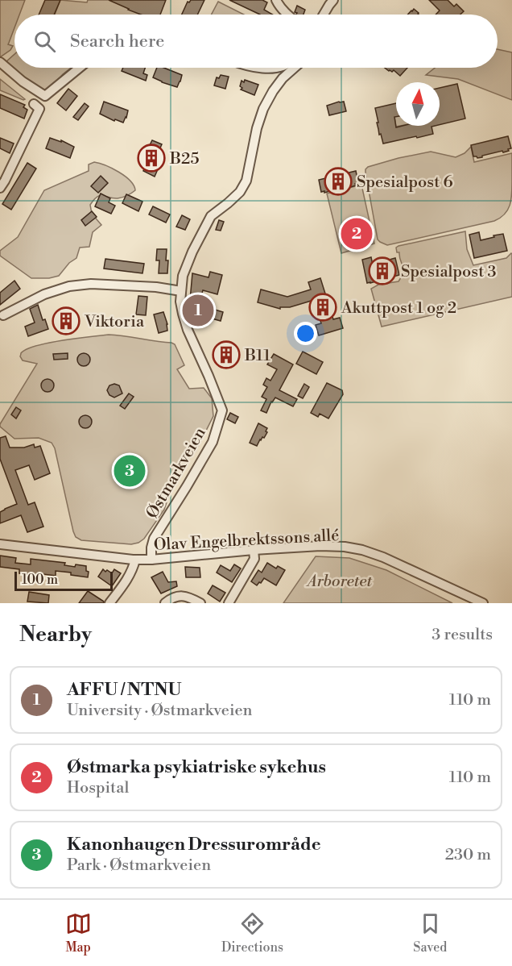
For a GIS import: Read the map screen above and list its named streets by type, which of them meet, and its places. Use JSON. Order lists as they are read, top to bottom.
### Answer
{
  "streets": {
    "street": ["Østmarkveien", "Olav Engelbrektssons allé"]
  },
  "crossings": [
    ["Østmarkveien", "Olav Engelbrektssons allé"]
  ],
  "parks": ["Arboretet"],
  "places": {
    "building": [
      "B25",
      "Spesialpost 6",
      "Spesialpost 3",
      "Akuttpost 1 og 2",
      "Viktoria",
      "B11"
    ]
  },
  "scale_bar": "100 m",
  "north": "top",
  "page": {
    "search": "Search here",
    "pins": ["2", "1", "3"],
    "scale": "100 m",
    "heading": ["Nearby", "3 results"],
    "list": [
      {
        "mark": "1",
        "name": "AFFU / NTNU",
        "note": "University · Østmarkveien",
        "value": "110 m"
      },
      {
        "mark": "2",
        "name": "Østmarka psykiatriske sykehus",
        "note": "Hospital",
        "value": "110 m"
      },
      {
        "mark": "3",
        "name": "Kanonhaugen Dressurområde",
        "note": "Park · Østmarkveien",
        "value": "230 m"
      }
    ],
    "nav": ["Map", "Directions", "Saved"]
  }
}
